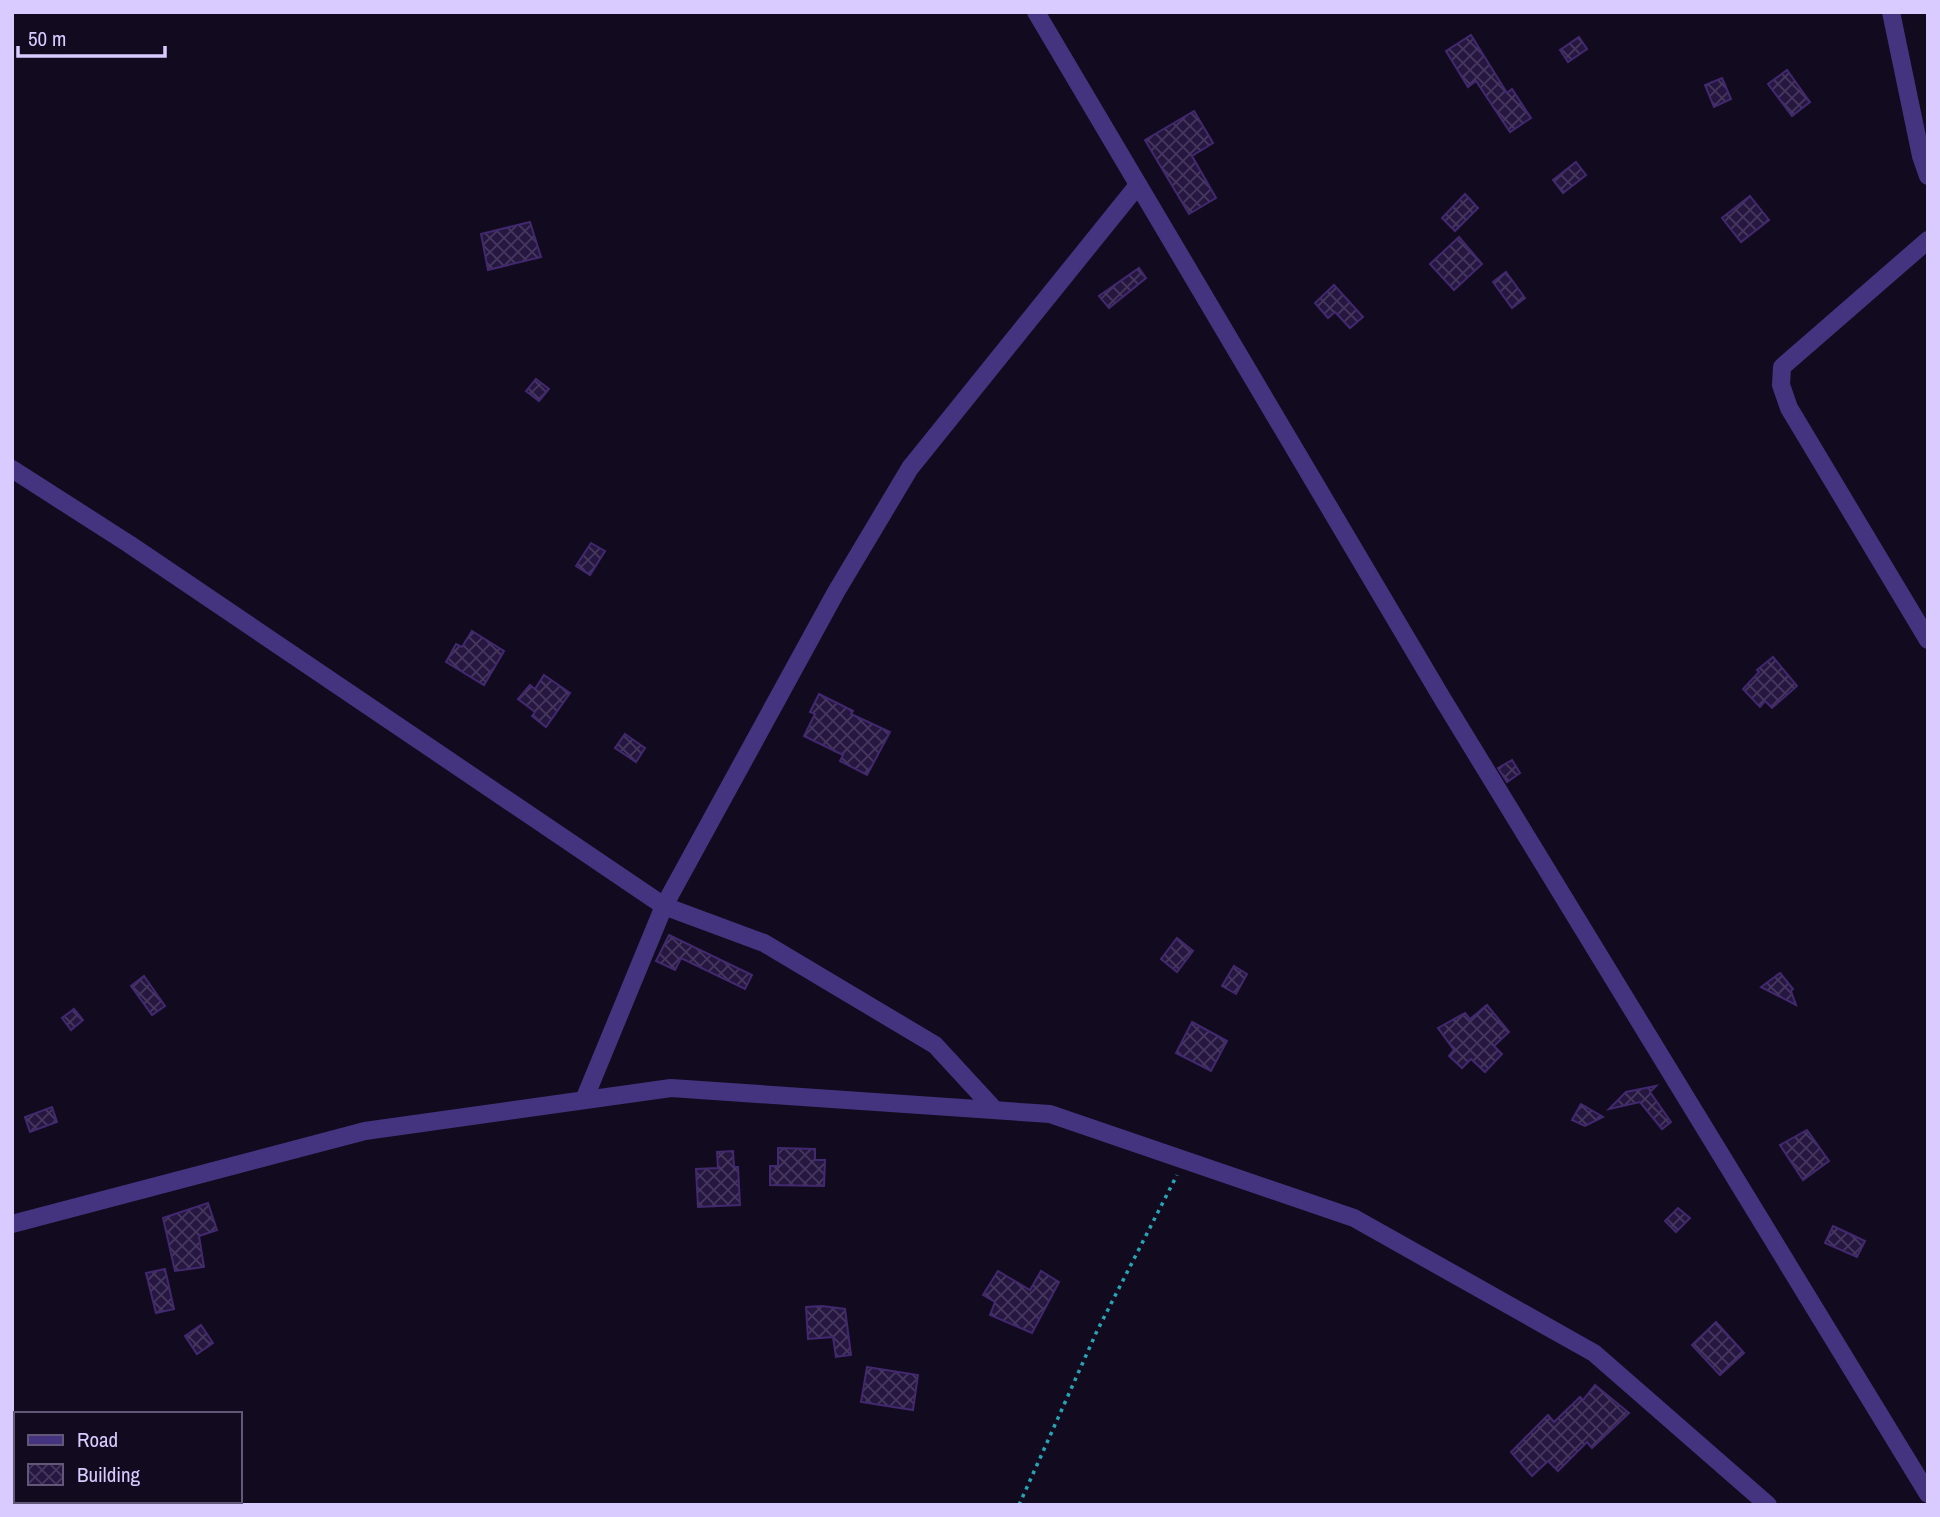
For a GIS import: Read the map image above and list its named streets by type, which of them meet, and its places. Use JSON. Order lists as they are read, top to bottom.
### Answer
{
  "legend": ["Road", "Building"],
  "scale_bar": "50 m"
}
